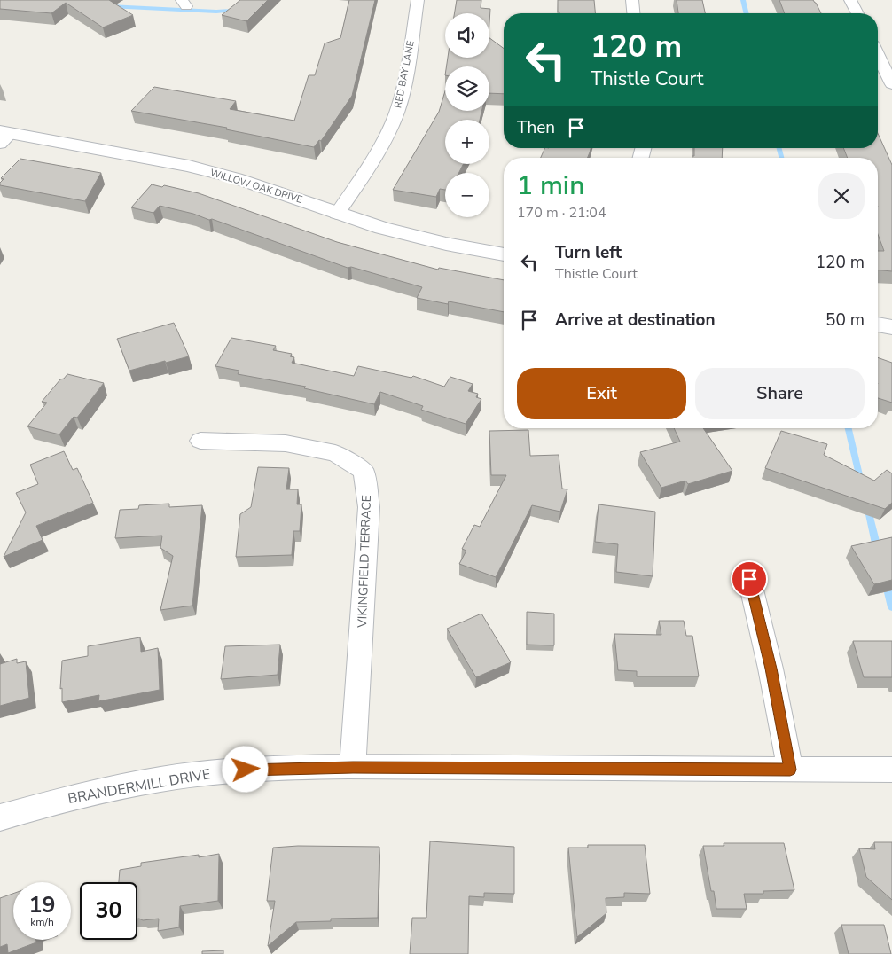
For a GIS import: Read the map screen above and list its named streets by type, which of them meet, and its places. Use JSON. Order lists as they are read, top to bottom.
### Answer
{
  "streets": {
    "street": [
      "RED BAY LANE",
      "WILLOW OAK DRIVE",
      "VIKINGFIELD TERRACE",
      "BRANDERMILL DRIVE"
    ]
  },
  "crossings": [
    ["RED BAY LANE", "WILLOW OAK DRIVE"],
    ["VIKINGFIELD TERRACE", "BRANDERMILL DRIVE"]
  ],
  "page": {
    "map_buttons": ["+", "−"],
    "turn": ["120 m", "Thistle Court"],
    "then": "Then",
    "heading": ["1 min", "170 m · 21:04"],
    "list": [
      {
        "name": "Turn left",
        "note": "Thistle Court",
        "value": "120 m"
      },
      {
        "name": "Arrive at destination",
        "value": "50 m"
      }
    ],
    "buttons": ["Exit", "Share"],
    "speed": "19 km/h",
    "limit": "30"
  }
}
